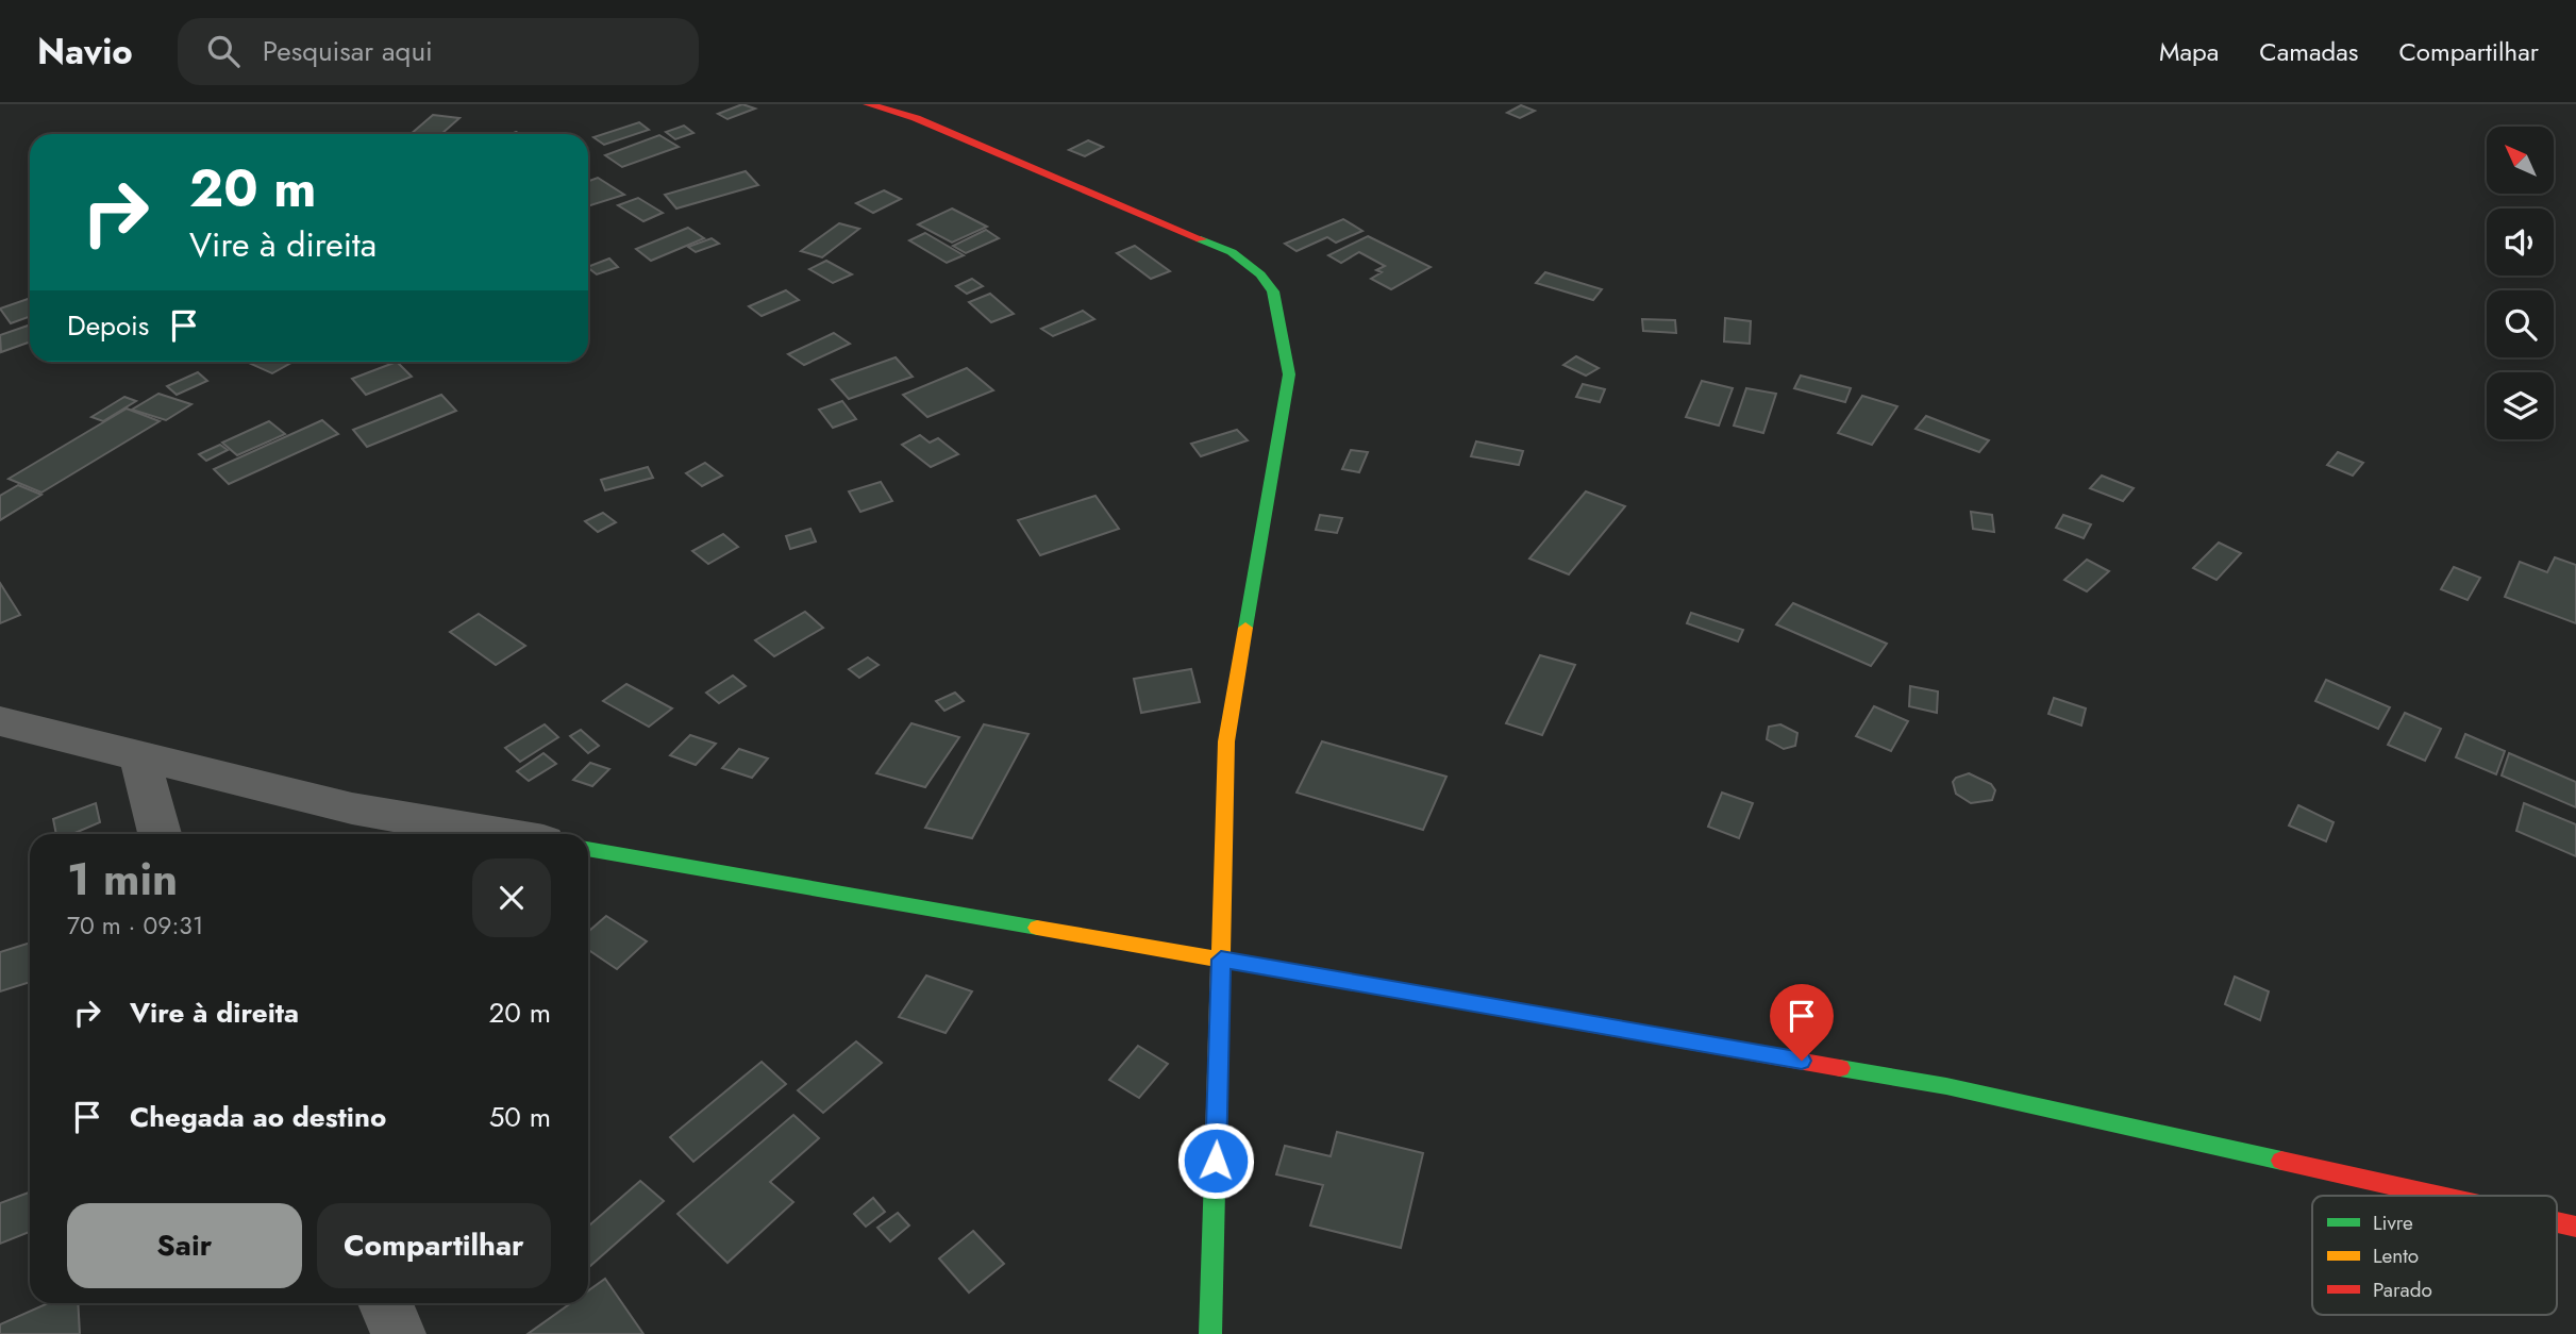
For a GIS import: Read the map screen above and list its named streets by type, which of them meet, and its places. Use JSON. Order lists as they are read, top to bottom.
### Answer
{
  "legend": ["Livre", "Lento", "Parado"],
  "north": "top left",
  "page": {
    "header": "Navio",
    "search": "Pesquisar aqui",
    "nav": ["Mapa", "Camadas", "Compartilhar"],
    "turn": ["20 m", "Vire à direita"],
    "then": "Depois",
    "heading": ["1 min", "70 m · 09:31"],
    "list": [
      {
        "name": "Vire à direita",
        "value": "20 m"
      },
      {
        "name": "Chegada ao destino",
        "value": "50 m"
      }
    ],
    "buttons": ["Sair", "Compartilhar"]
  }
}
